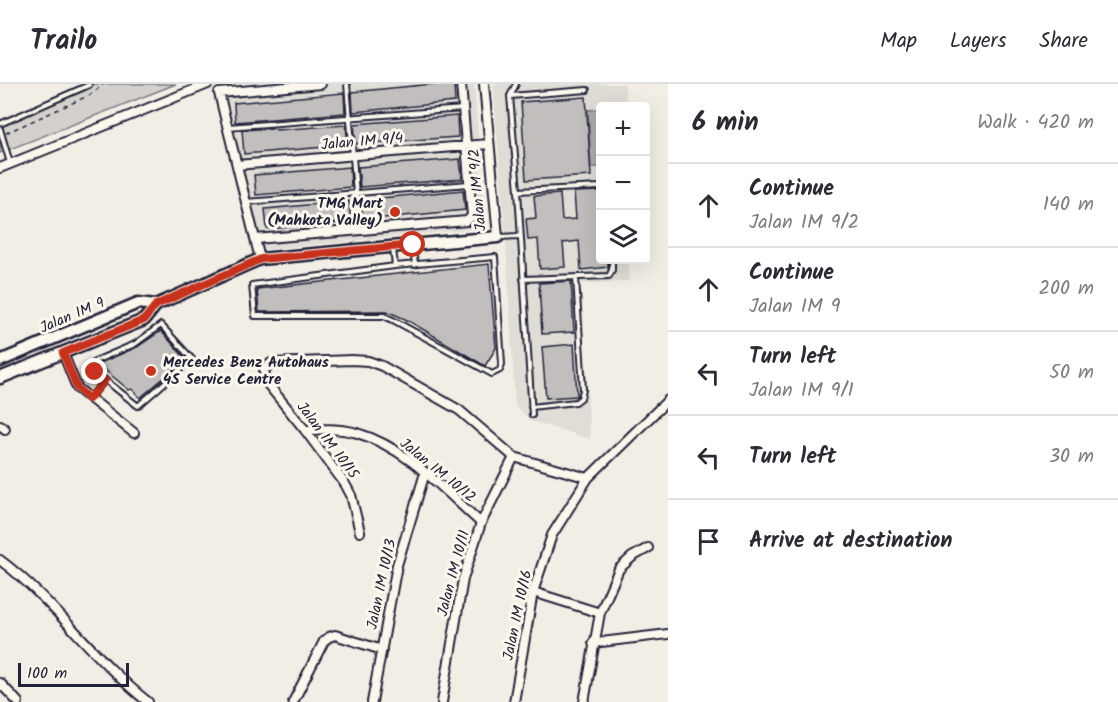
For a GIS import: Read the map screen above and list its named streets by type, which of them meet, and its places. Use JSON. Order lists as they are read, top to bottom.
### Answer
{
  "streets": {
    "street": [
      "Jalan IM 9/4",
      "Jalan IM 9/2",
      "Jalan IM 9",
      "Jalan IM 10/15",
      "Jalan IM 10/12",
      "Jalan IM 10/11",
      "Jalan IM 10/13",
      "Jalan IM 10/16"
    ]
  },
  "crossings": [
    ["Jalan IM 9/4", "Jalan IM 9/2"],
    ["Jalan IM 9/2", "Jalan IM 9"],
    ["Jalan IM 10/15", "Jalan IM 10/12"],
    ["Jalan IM 10/15", "Jalan IM 10/11"],
    ["Jalan IM 10/15", "Jalan IM 10/16"],
    ["Jalan IM 10/12", "Jalan IM 10/11"],
    ["Jalan IM 10/12", "Jalan IM 10/13"]
  ],
  "places": ["TMG Mart (Mahkota Valley)", "Mercedes Benz Autohaus 4S Service Centre"],
  "scale_bar": "100 m",
  "page": {
    "header": "Trailo",
    "nav": ["Map", "Layers", "Share"],
    "heading": ["6 min", "Walk · 420 m"],
    "map_buttons": ["+", "−"],
    "list": [
      ["Continue", "Jalan IM 9/2", "140 m"],
      ["Continue", "Jalan IM 9", "200 m"],
      ["Turn left", "Jalan IM 9/1", "50 m"],
      ["Turn left", "30 m"],
      "Arrive at destination"
    ],
    "scale": "100 m"
  }
}
